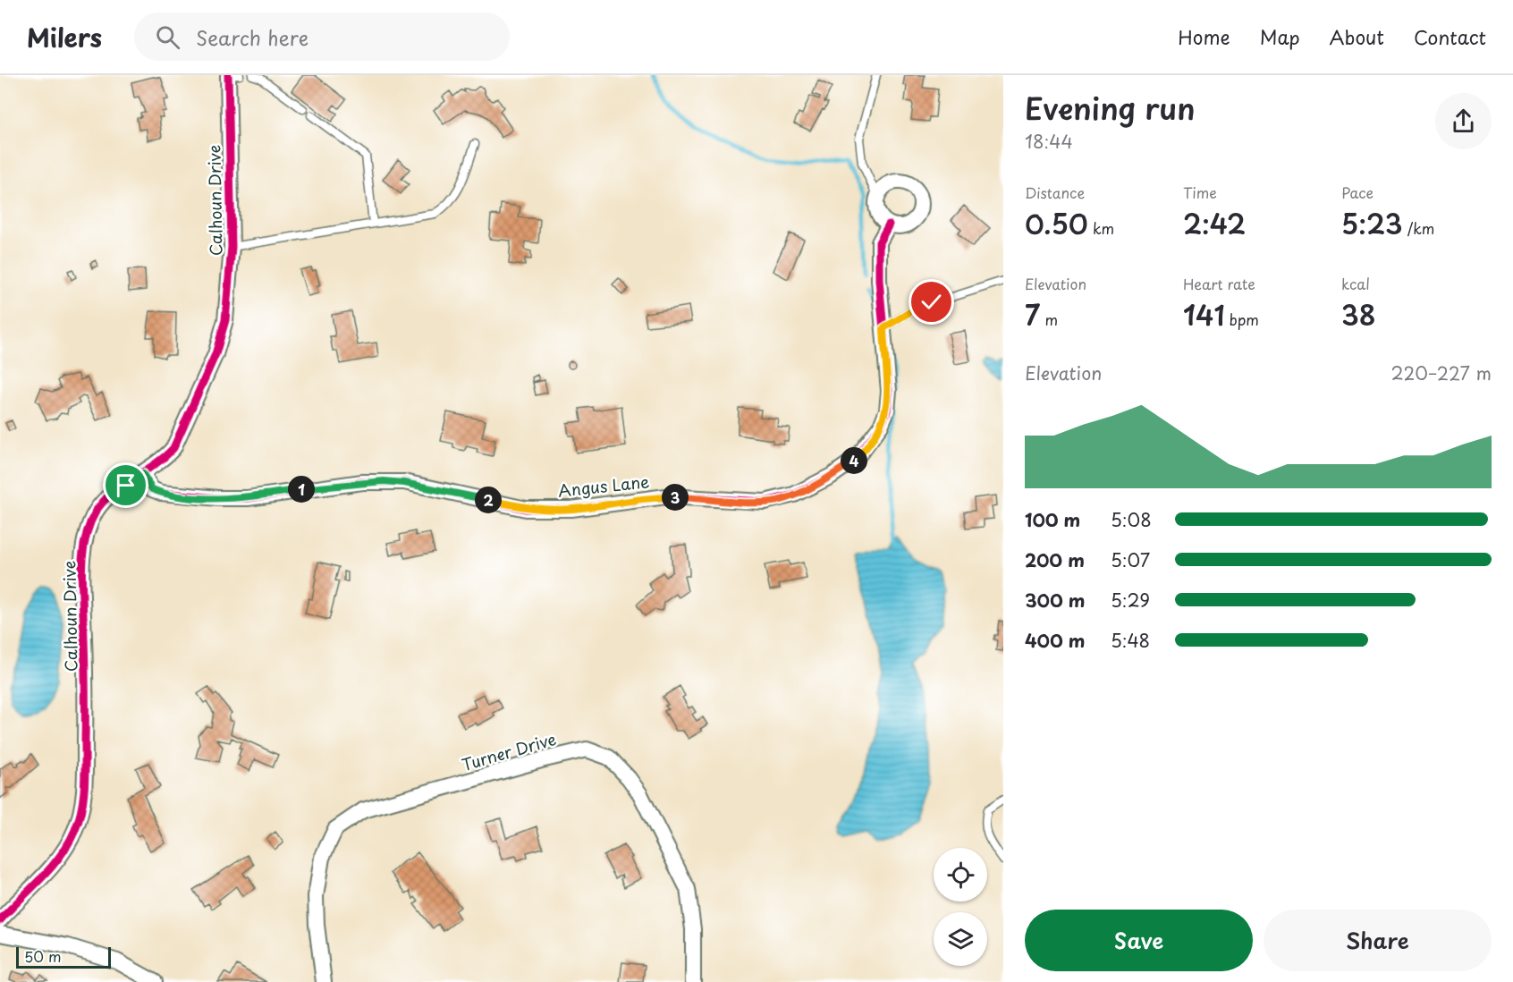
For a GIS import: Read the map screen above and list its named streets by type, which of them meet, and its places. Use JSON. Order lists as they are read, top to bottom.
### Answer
{
  "streets": {
    "street": ["Calhoun Drive", "Angus Lane", "Turner Drive"]
  },
  "crossings": [
    ["Calhoun Drive", "Angus Lane"]
  ],
  "scale_bar": "50 m",
  "page": {
    "header": "Milers",
    "search": "Search here",
    "nav": [
      "Home",
      "Map",
      "About",
      "Contact"
    ],
    "heading": ["Evening run", "18:44"],
    "stats": [
      ["Distance", "0.50 km"],
      ["Time", "2:42"],
      ["Pace", "5:23 /km"],
      ["Elevation", "7 m"],
      ["Heart rate", "141 bpm"],
      ["kcal", "38"]
    ],
    "chart": ["Elevation", "220–227 m"],
    "pins": [
      "4",
      "1",
      "3",
      "2"
    ],
    "list": [
      {
        "name": "100 m",
        "note": "5:08"
      },
      {
        "name": "200 m",
        "note": "5:07"
      },
      {
        "name": "300 m",
        "note": "5:29"
      },
      {
        "name": "400 m",
        "note": "5:48"
      }
    ],
    "buttons": ["Save", "Share"],
    "scale": "50 m"
  }
}
